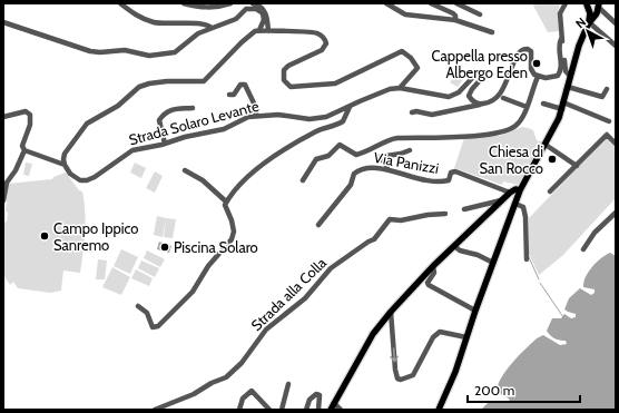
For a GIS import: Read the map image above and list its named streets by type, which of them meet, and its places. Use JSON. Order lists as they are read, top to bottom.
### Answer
{
  "streets": {
    "street": ["Strada Solaro Levante", "Via Panizzi", "Strada alla Colla"]
  },
  "places": [
    "Cappella presso Albergo Eden",
    "Chiesa di San Rocco",
    "Campo Ippico Sanremo",
    "Piscina Solaro"
  ],
  "scale_bar": "200 m",
  "north": "top left"
}
